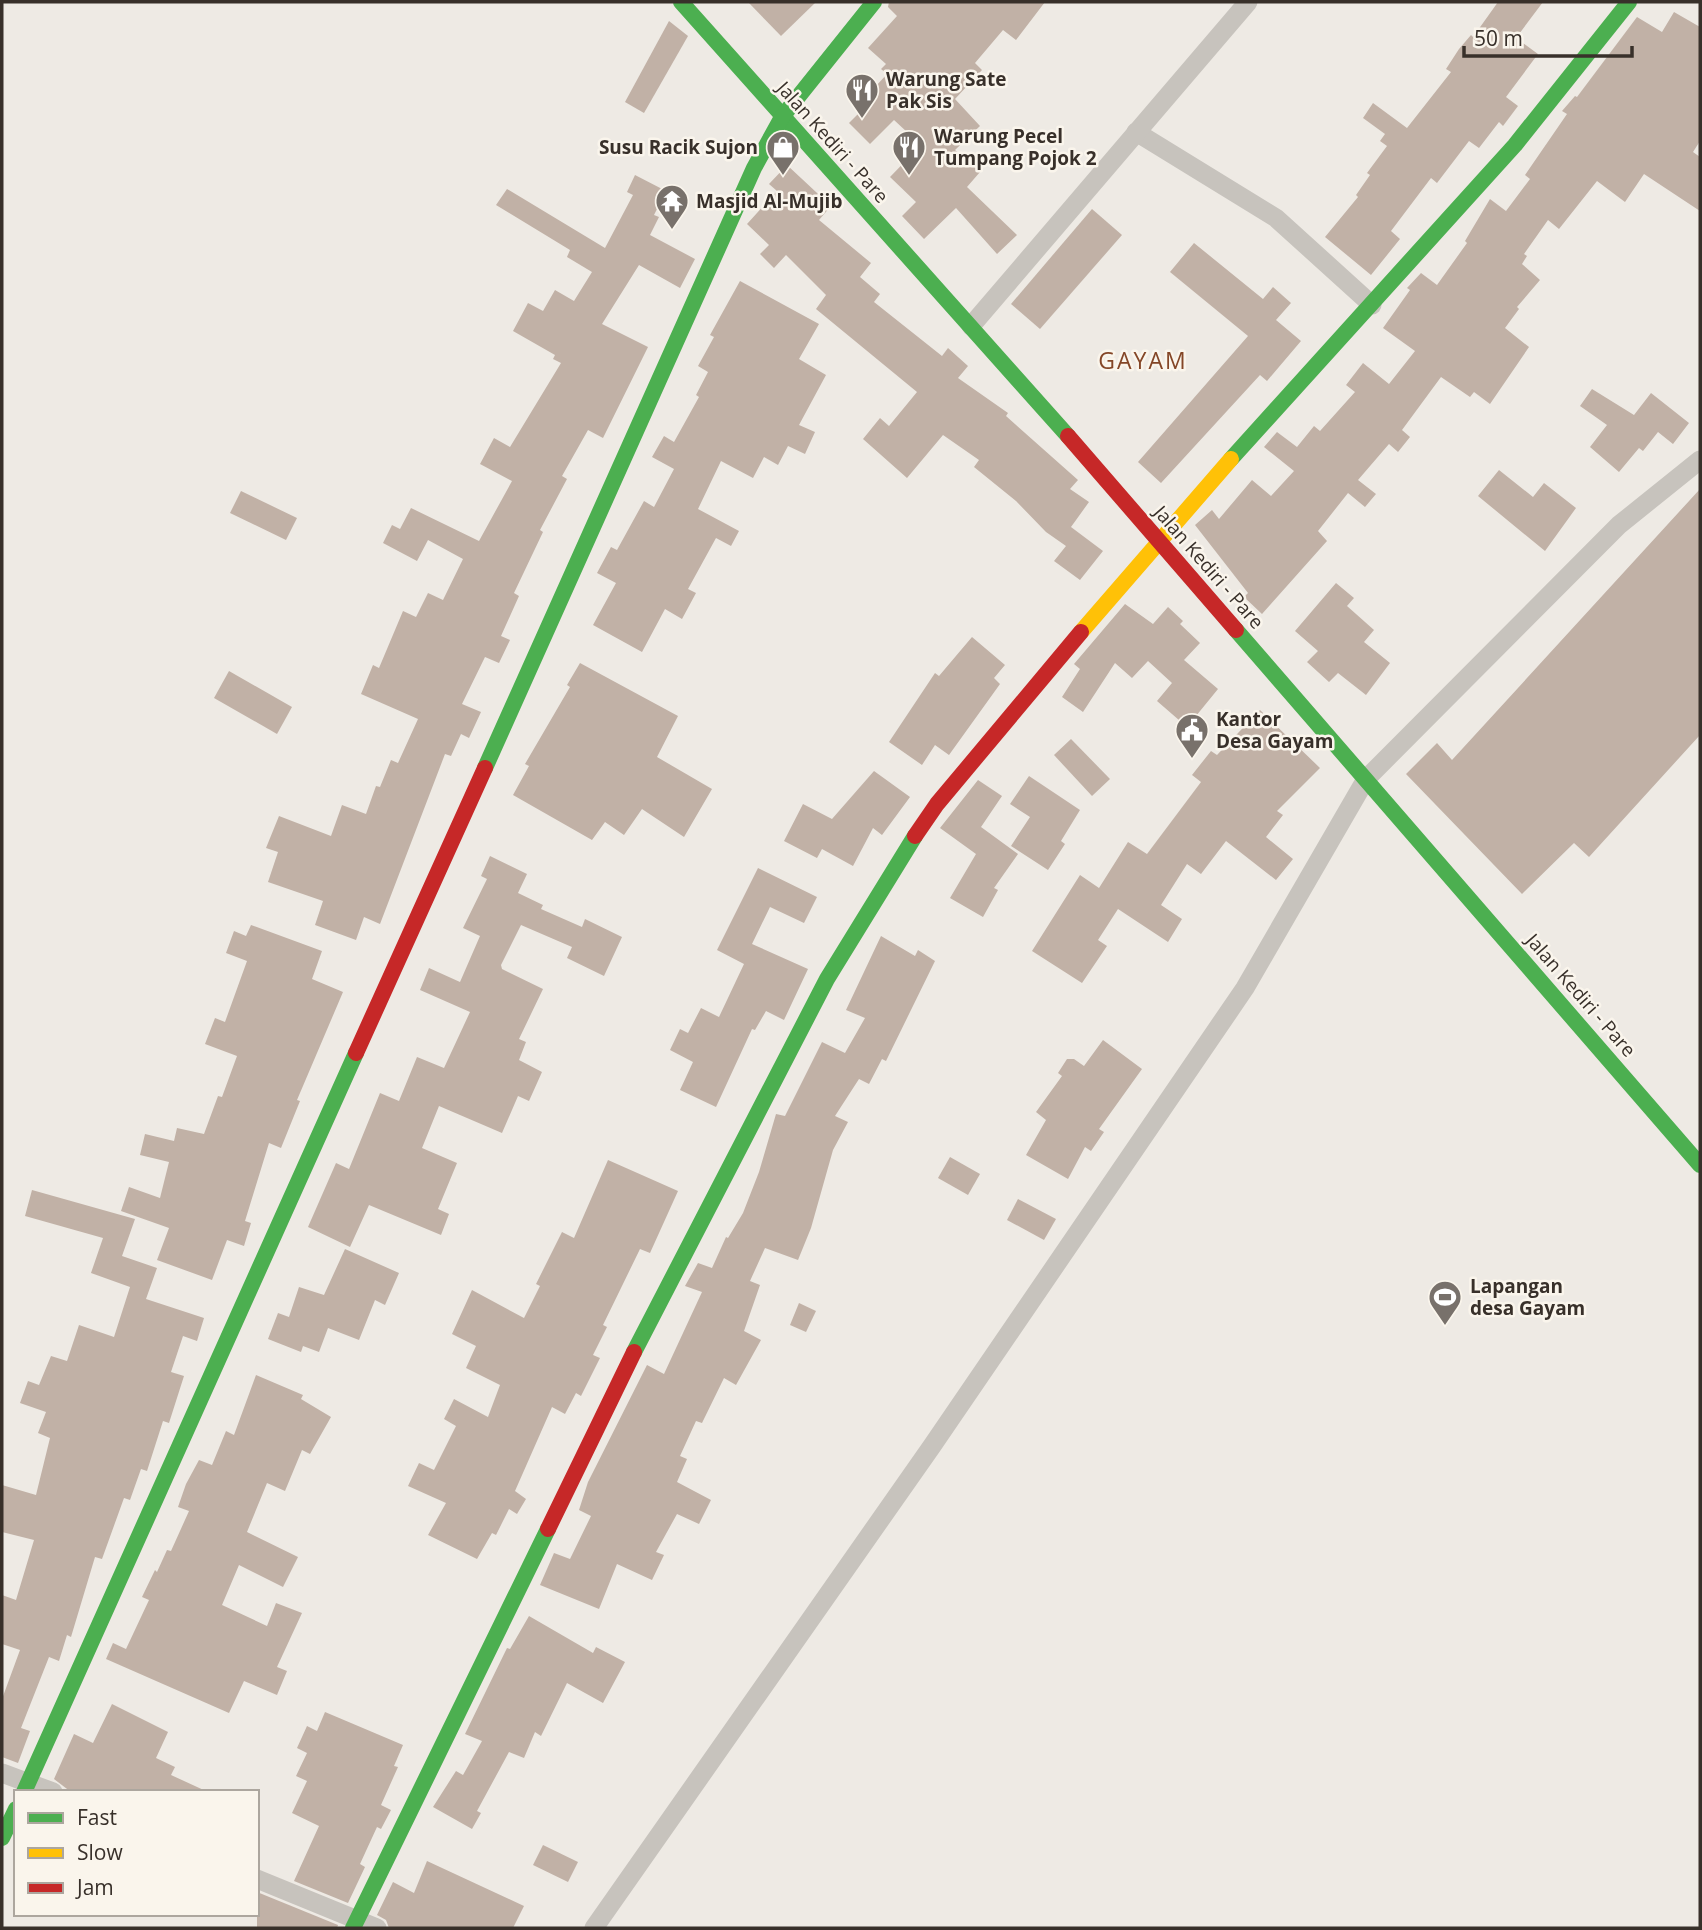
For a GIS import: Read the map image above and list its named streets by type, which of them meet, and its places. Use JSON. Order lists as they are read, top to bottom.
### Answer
{
  "streets": {
    "street": ["Jalan Kediri - Pare"]
  },
  "districts": ["GAYAM"],
  "places": {
    "restaurant": ["Warung Sate Pak Sis", "Warung Pecel Tumpang Pojok 2"],
    "shop": ["Susu Racik Sujon"],
    "temple": ["Masjid Al-Mujib"],
    "public building": ["Kantor Desa Gayam"],
    "sports": ["Lapangan desa Gayam"]
  },
  "legend": ["Fast", "Slow", "Jam"],
  "scale_bar": "50 m"
}
